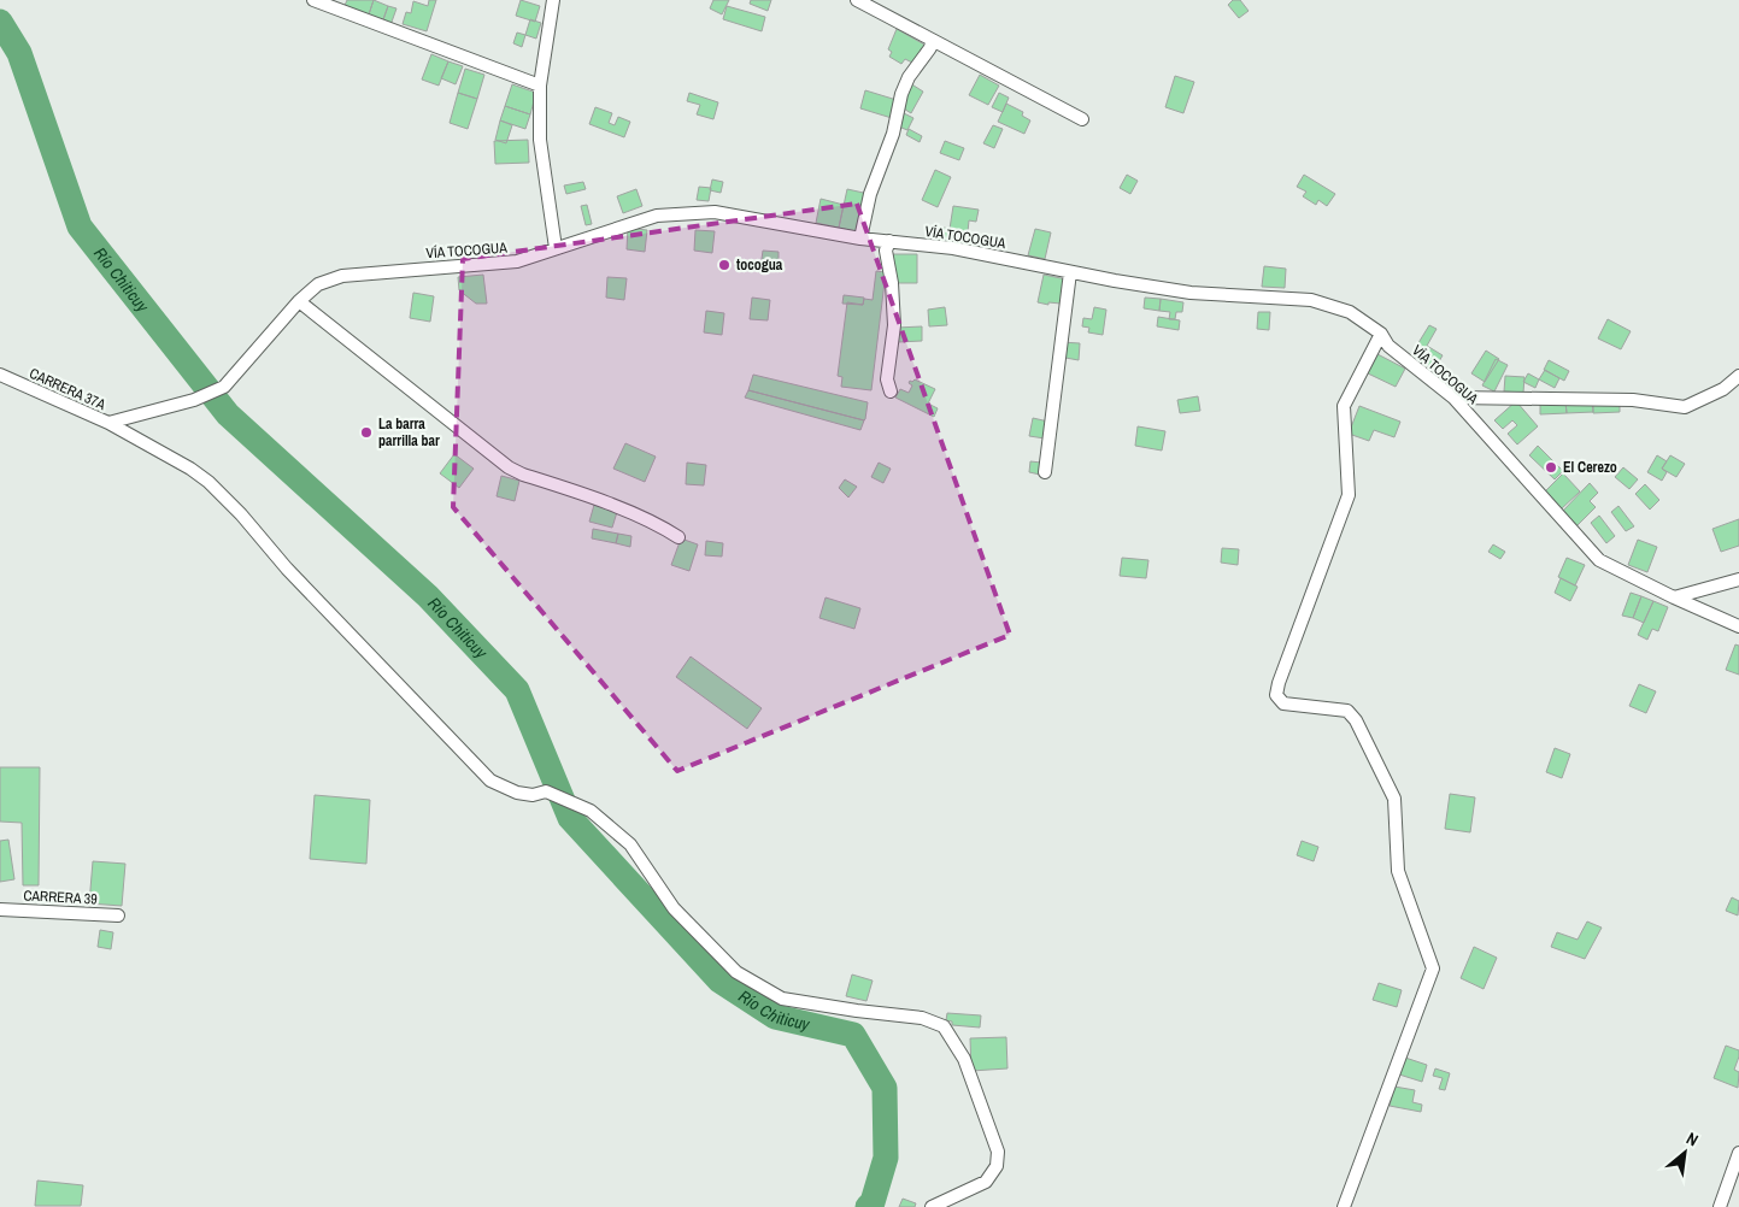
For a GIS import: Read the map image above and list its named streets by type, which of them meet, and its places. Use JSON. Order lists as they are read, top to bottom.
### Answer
{
  "streets": {
    "street": ["VÍA TOCOGUA", "CARRERA 37A", "CARRERA 39"]
  },
  "crossings": [
    ["VÍA TOCOGUA", "CARRERA 37A"]
  ],
  "water": ["Río Chiticuy"],
  "places": ["tocogua", "La barra parrilla bar", "El Cerezo"],
  "north": "top right"
}
